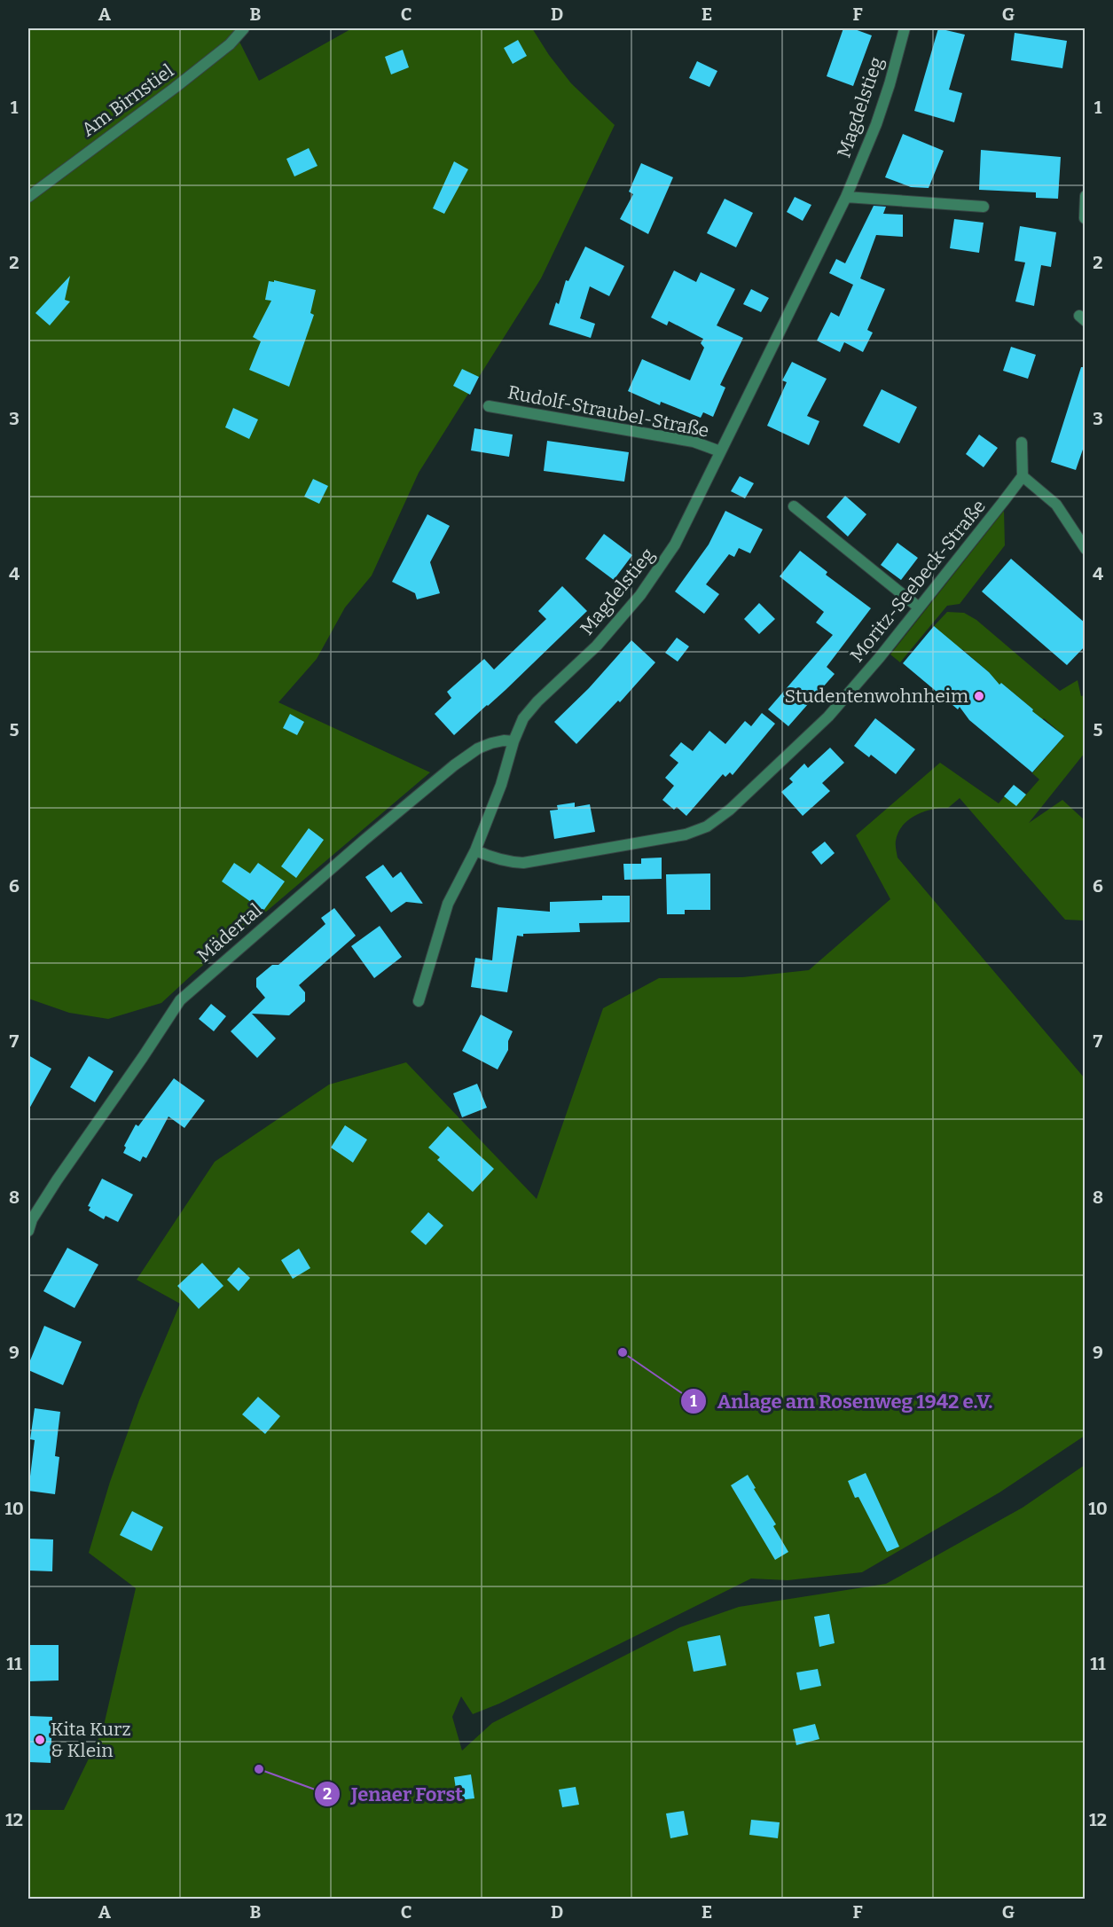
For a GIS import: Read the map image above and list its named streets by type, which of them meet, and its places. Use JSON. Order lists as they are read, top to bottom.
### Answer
{
  "streets": {
    "street": [
      "Am Birnstiel",
      "Magdelstieg",
      "Rudolf-Straubel-Straße",
      "Moritz-Seebeck-Straße",
      "Mädertal"
    ]
  },
  "crossings": [
    ["Magdelstieg", "Rudolf-Straubel-Straße"],
    ["Magdelstieg", "Moritz-Seebeck-Straße"],
    ["Magdelstieg", "Mädertal"]
  ],
  "places": [
    "Studentenwohnheim",
    "Anlage am Rosenweg 1942 e.V.",
    "Kita Kurz & Klein",
    "Jenaer Forst"
  ],
  "grid": {
    "columns": [
      "A",
      "B",
      "C",
      "D",
      "E",
      "F",
      "G"
    ],
    "rows": [
      "1",
      "2",
      "3",
      "4",
      "5",
      "6",
      "7",
      "8",
      "9",
      "10",
      "11",
      "12"
    ]
  }
}
